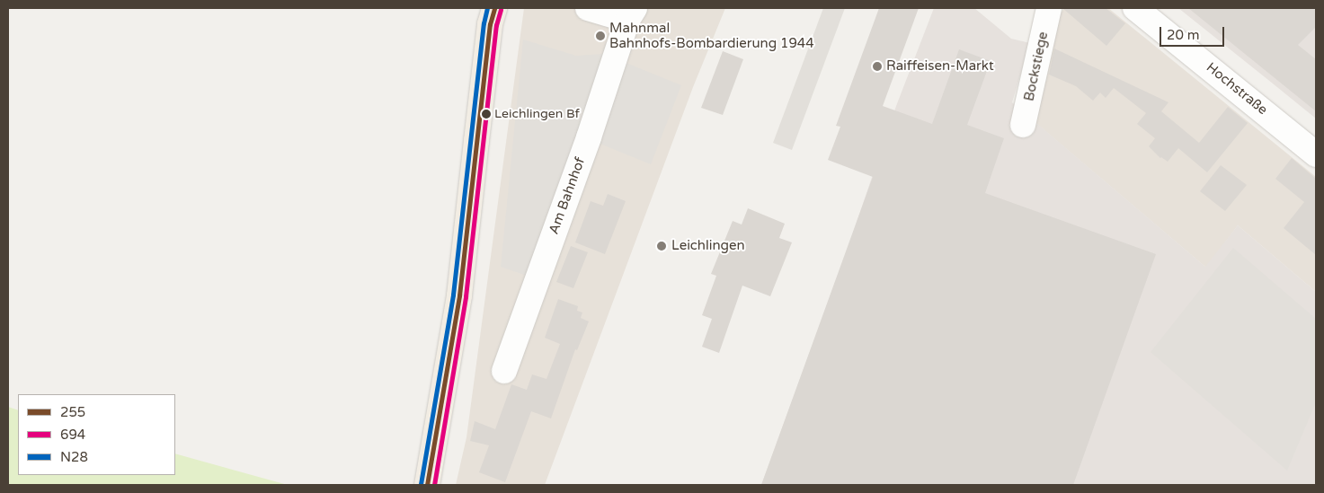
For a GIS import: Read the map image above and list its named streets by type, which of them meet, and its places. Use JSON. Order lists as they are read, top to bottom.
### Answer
{
  "streets": {
    "street": ["Bockstiege", "Hochstraße", "Am Bahnhof"]
  },
  "places": [
    "Mahnmal Bahnhofs-Bombardierung 1944",
    "Raiffeisen-Markt",
    "Leichlingen Bf",
    "Leichlingen"
  ],
  "lines": ["transit line 255", "transit line N28", "transit line 694"],
  "legend": ["255", "694", "N28"],
  "scale_bar": "20 m"
}
